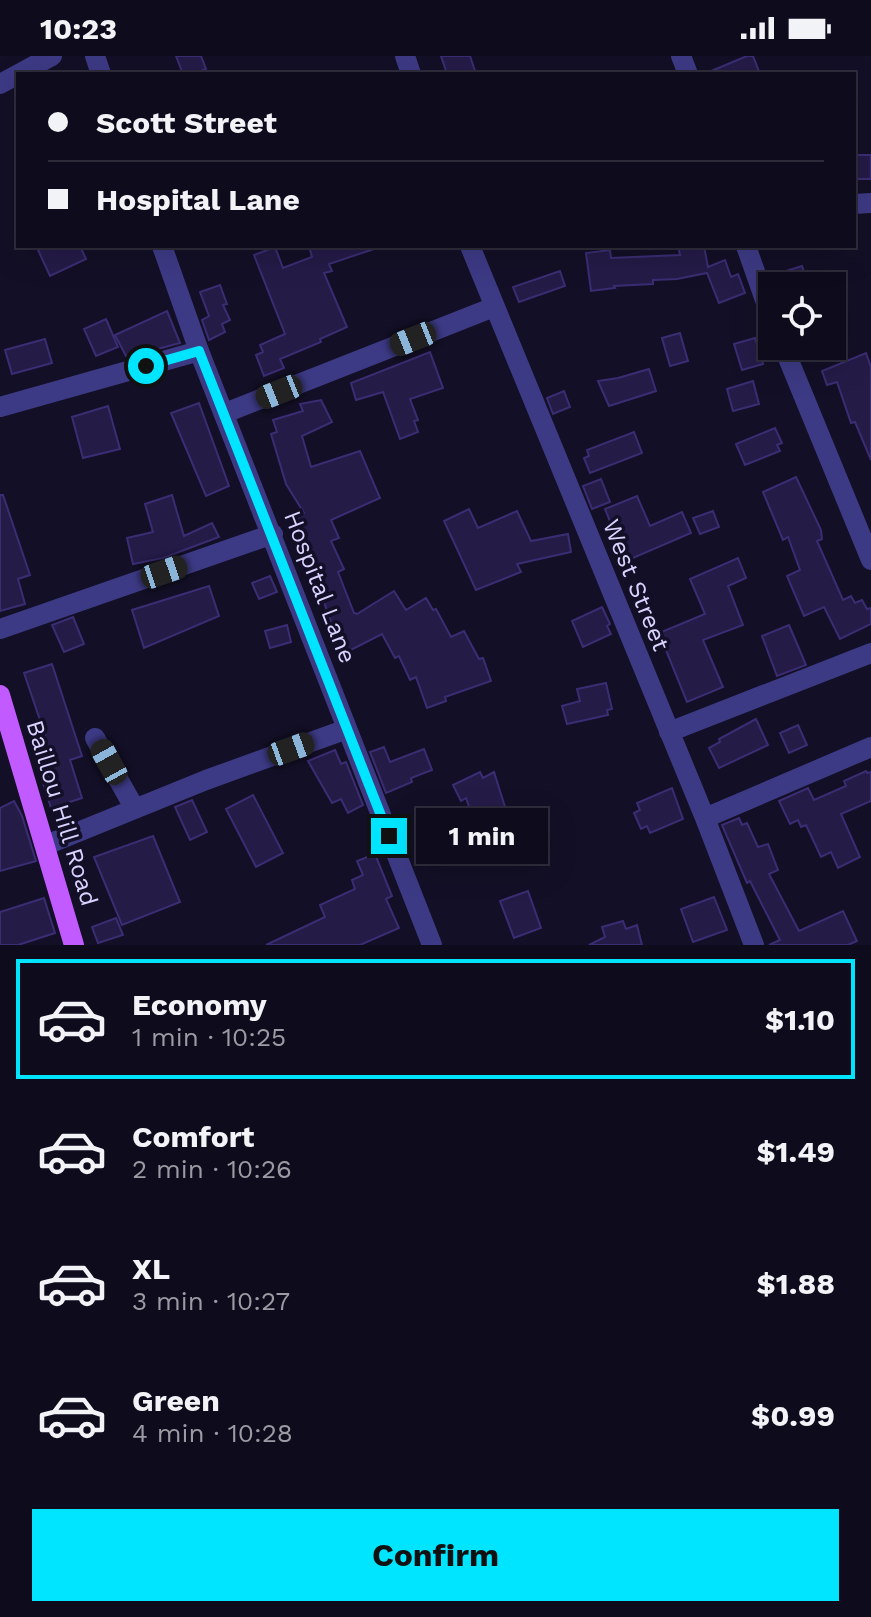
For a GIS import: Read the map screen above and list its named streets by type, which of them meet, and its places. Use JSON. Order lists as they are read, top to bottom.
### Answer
{
  "streets": {
    "main road": ["Baillou Hill Road"],
    "street": ["West Street", "Hospital Lane"]
  },
  "page": {
    "status": "10:23",
    "banner": ["Scott Street", "Hospital Lane"],
    "bubble": "1 min",
    "list": [
      {
        "name": "Economy",
        "note": "1 min · 10:25",
        "value": "$1.10"
      },
      {
        "name": "Comfort",
        "note": "2 min · 10:26",
        "value": "$1.49"
      },
      {
        "name": "XL",
        "note": "3 min · 10:27",
        "value": "$1.88"
      },
      {
        "name": "Green",
        "note": "4 min · 10:28",
        "value": "$0.99"
      }
    ],
    "buttons": "Confirm"
  }
}
